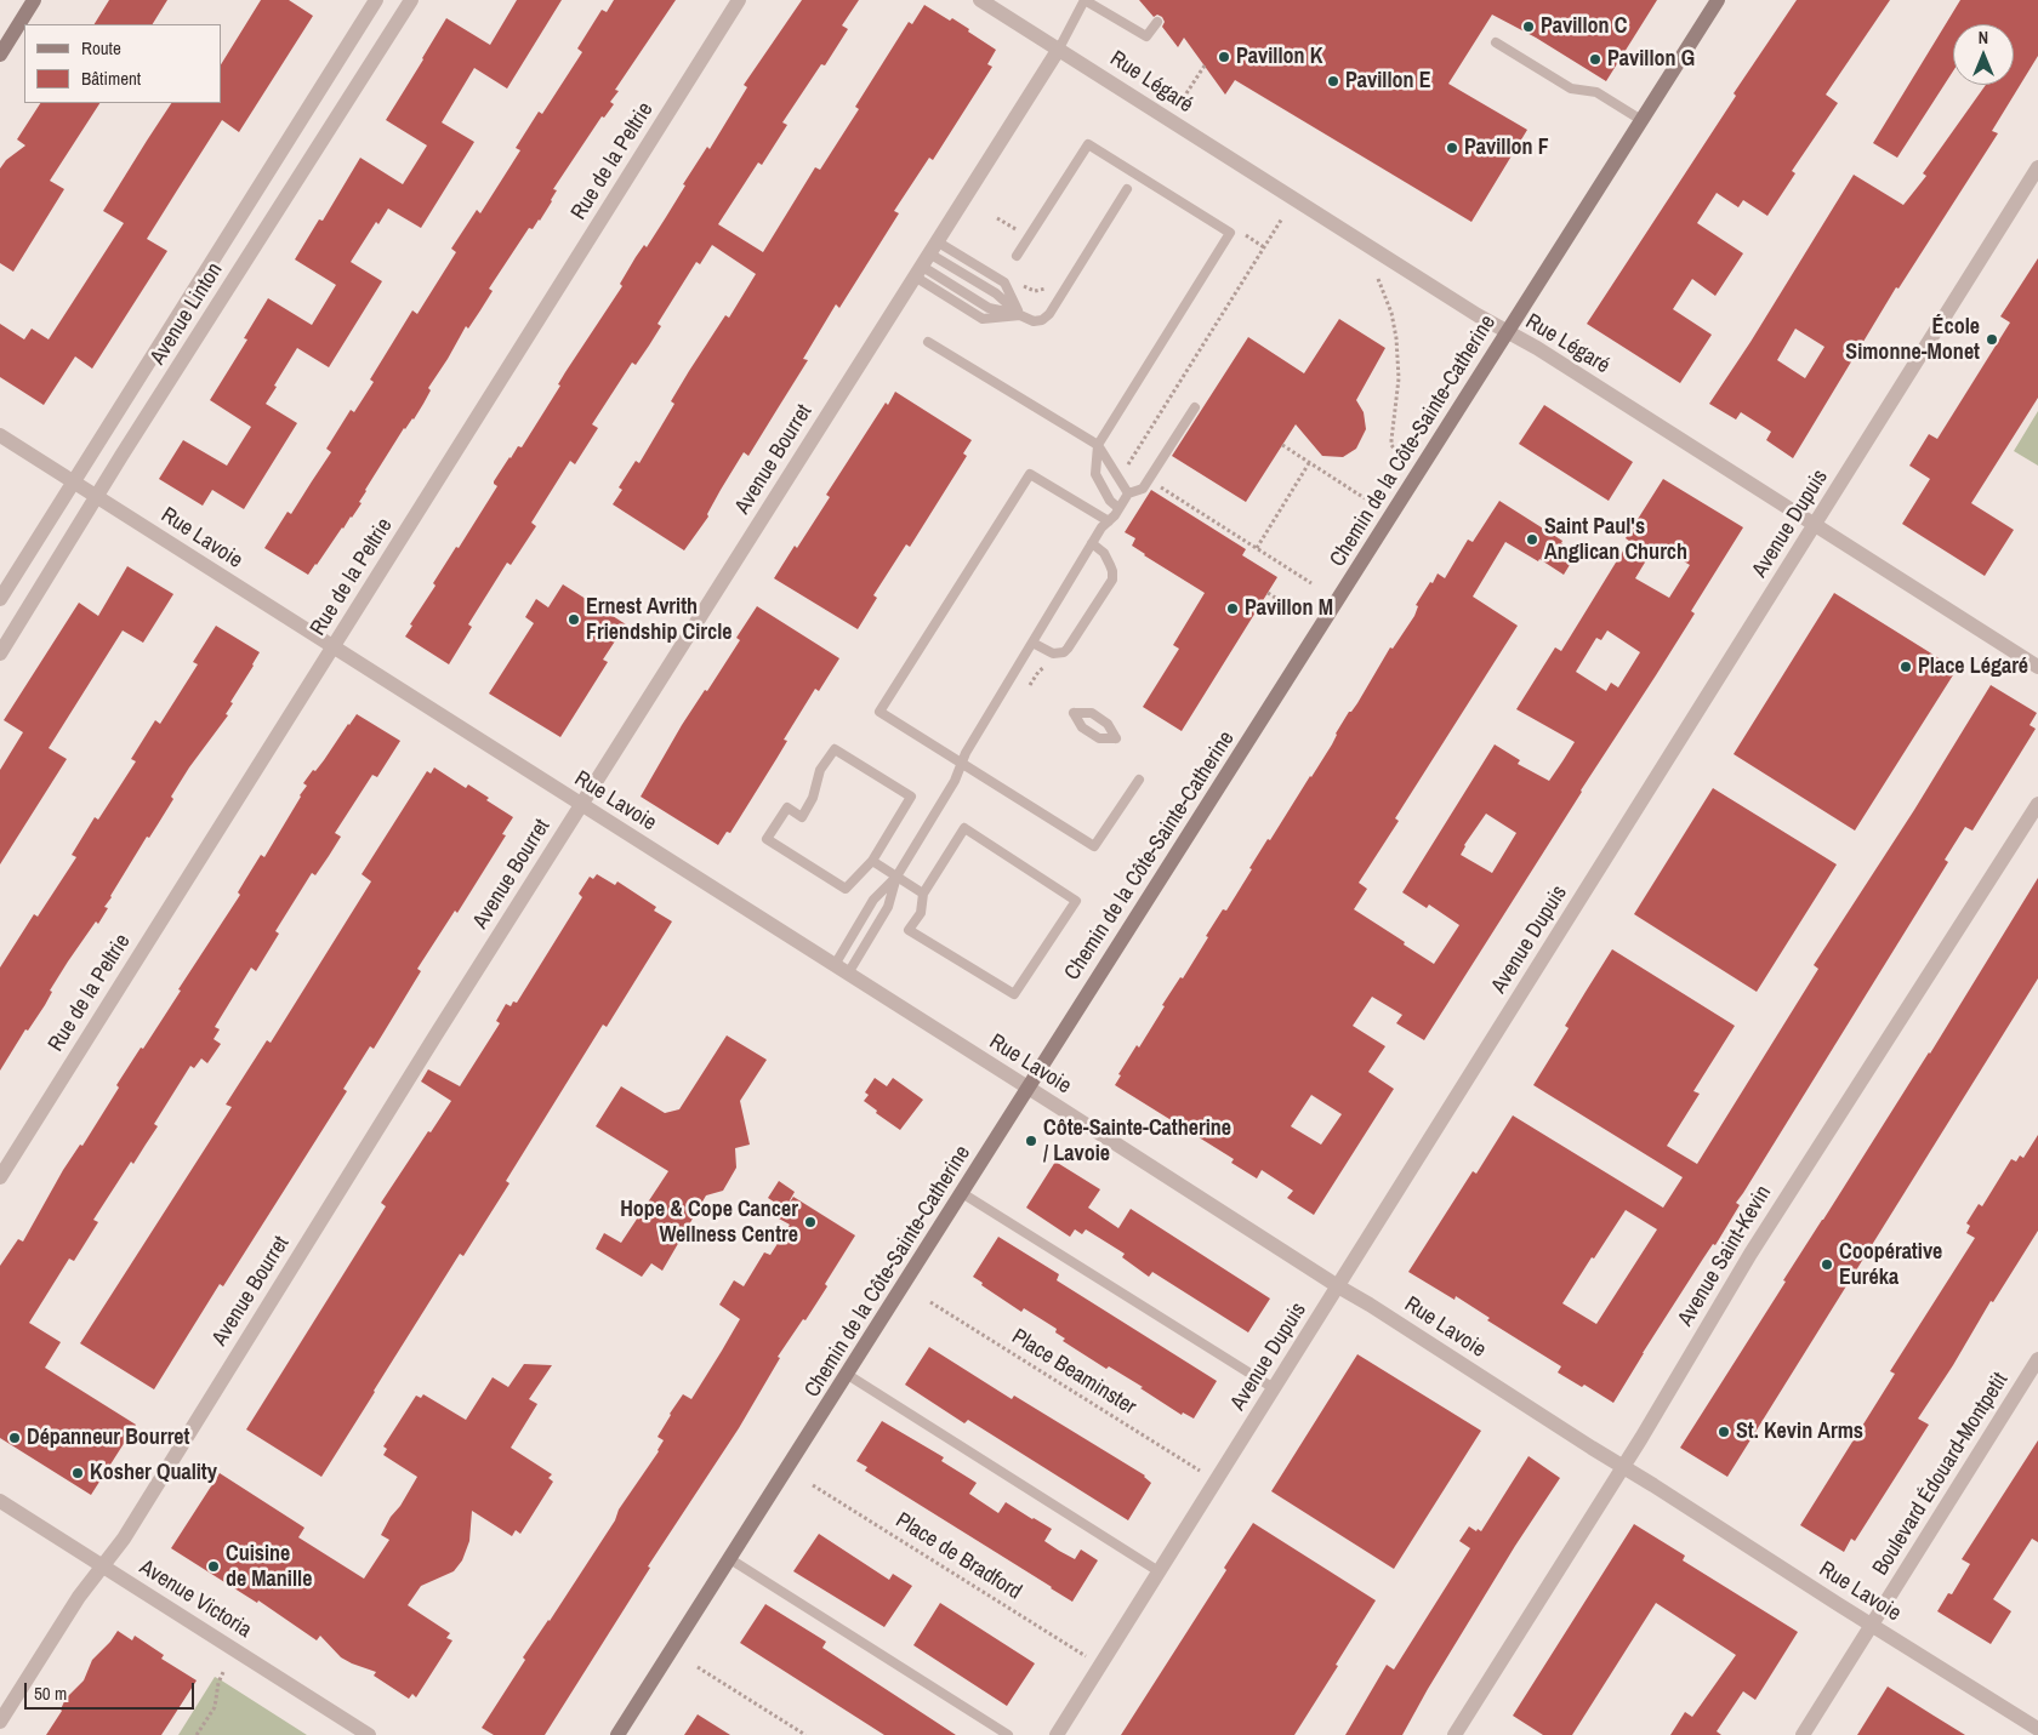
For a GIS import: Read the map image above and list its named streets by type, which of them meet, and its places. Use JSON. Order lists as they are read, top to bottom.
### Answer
{
  "streets": {
    "main road": ["Chemin de la Côte-Sainte-Catherine"],
    "street": [
      "Rue Légaré",
      "Rue de la Peltrie",
      "Avenue Linton",
      "Avenue Bourret",
      "Avenue Dupuis",
      "Rue Lavoie",
      "Avenue Saint-Kevin",
      "Boulevard Édouard-Montpetit",
      "Avenue Victoria"
    ],
    "path": ["Place Beaminster", "Place de Bradford"]
  },
  "crossings": [
    ["Rue Légaré", "Chemin de la Côte-Sainte-Catherine"],
    ["Rue Légaré", "Avenue Bourret"],
    ["Rue Légaré", "Avenue Dupuis"],
    ["Rue de la Peltrie", "Rue Lavoie"],
    ["Avenue Linton", "Rue Lavoie"],
    ["Chemin de la Côte-Sainte-Catherine", "Rue Lavoie"],
    ["Avenue Bourret", "Rue Lavoie"],
    ["Avenue Bourret", "Avenue Victoria"],
    ["Avenue Dupuis", "Rue Lavoie"],
    ["Rue Lavoie", "Avenue Saint-Kevin"],
    ["Rue Lavoie", "Boulevard Édouard-Montpetit"]
  ],
  "places": [
    "Pavillon C",
    "Pavillon K",
    "Pavillon G",
    "Pavillon E",
    "Pavillon F",
    "École Simonne-Monet",
    "Saint Paul's Anglican Church",
    "Pavillon M",
    "Ernest Avrith Friendship Circle",
    "Place Légaré",
    "Côte-Sainte-Catherine / Lavoie",
    "Hope & Cope Cancer Wellness Centre",
    "Coopérative Euréka",
    "St. Kevin Arms",
    "Dépanneur Bourret",
    "Kosher Quality",
    "Cuisine de Manille"
  ],
  "legend": ["Route", "Bâtiment"],
  "scale_bar": "50 m",
  "north": "top"
}
